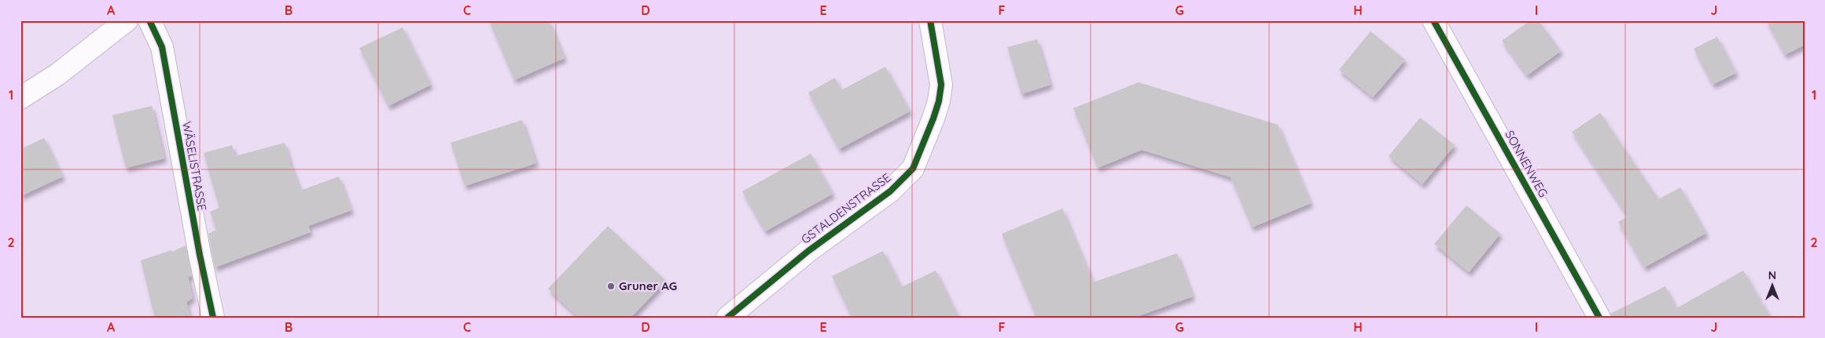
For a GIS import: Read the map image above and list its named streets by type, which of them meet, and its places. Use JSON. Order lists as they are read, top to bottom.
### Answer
{
  "streets": {
    "street": ["SONNENWEG", "WÄSELISTRASSE", "GSTALDENSTRASSE"]
  },
  "places": ["Gruner AG"],
  "north": "top",
  "grid": {
    "columns": [
      "A",
      "B",
      "C",
      "D",
      "E",
      "F",
      "G",
      "H",
      "I",
      "J"
    ],
    "rows": ["1", "2"]
  }
}
